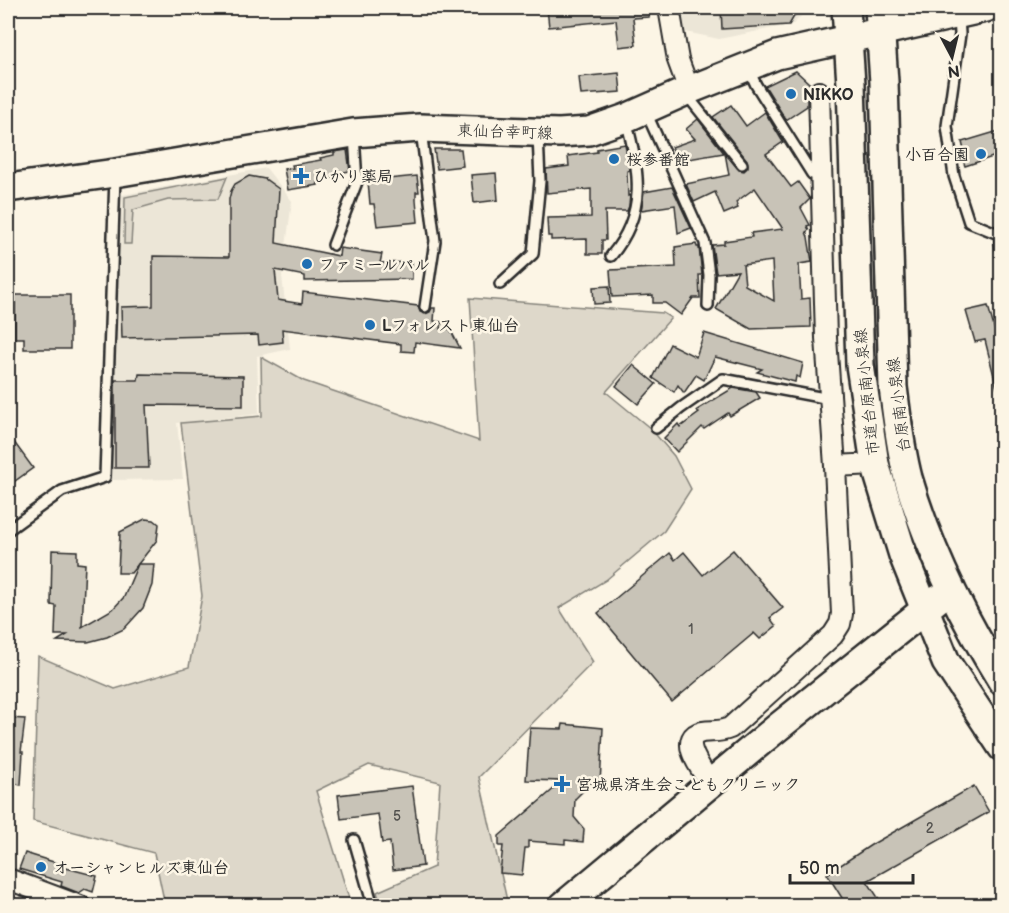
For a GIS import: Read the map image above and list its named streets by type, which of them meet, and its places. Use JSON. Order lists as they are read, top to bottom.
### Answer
{
  "streets": {
    "street": ["東仙台幸町線", "市道台原南小泉線", "台原南小泉線"]
  },
  "crossings": [
    ["東仙台幸町線", "市道台原南小泉線"],
    ["東仙台幸町線", "台原南小泉線"]
  ],
  "places": {
    "other": [
      "NIKKO",
      "小百合園",
      "桜参番館",
      "ファミールパル",
      "Lフォレスト東仙台",
      "オーシャンヒルズ東仙台"
    ],
    "health": ["ひかり薬局", "宮城県済生会こどもクリニック"]
  },
  "house_numbers": ["1", "5", "2"],
  "scale_bar": "50 m",
  "north": "bottom"
}
